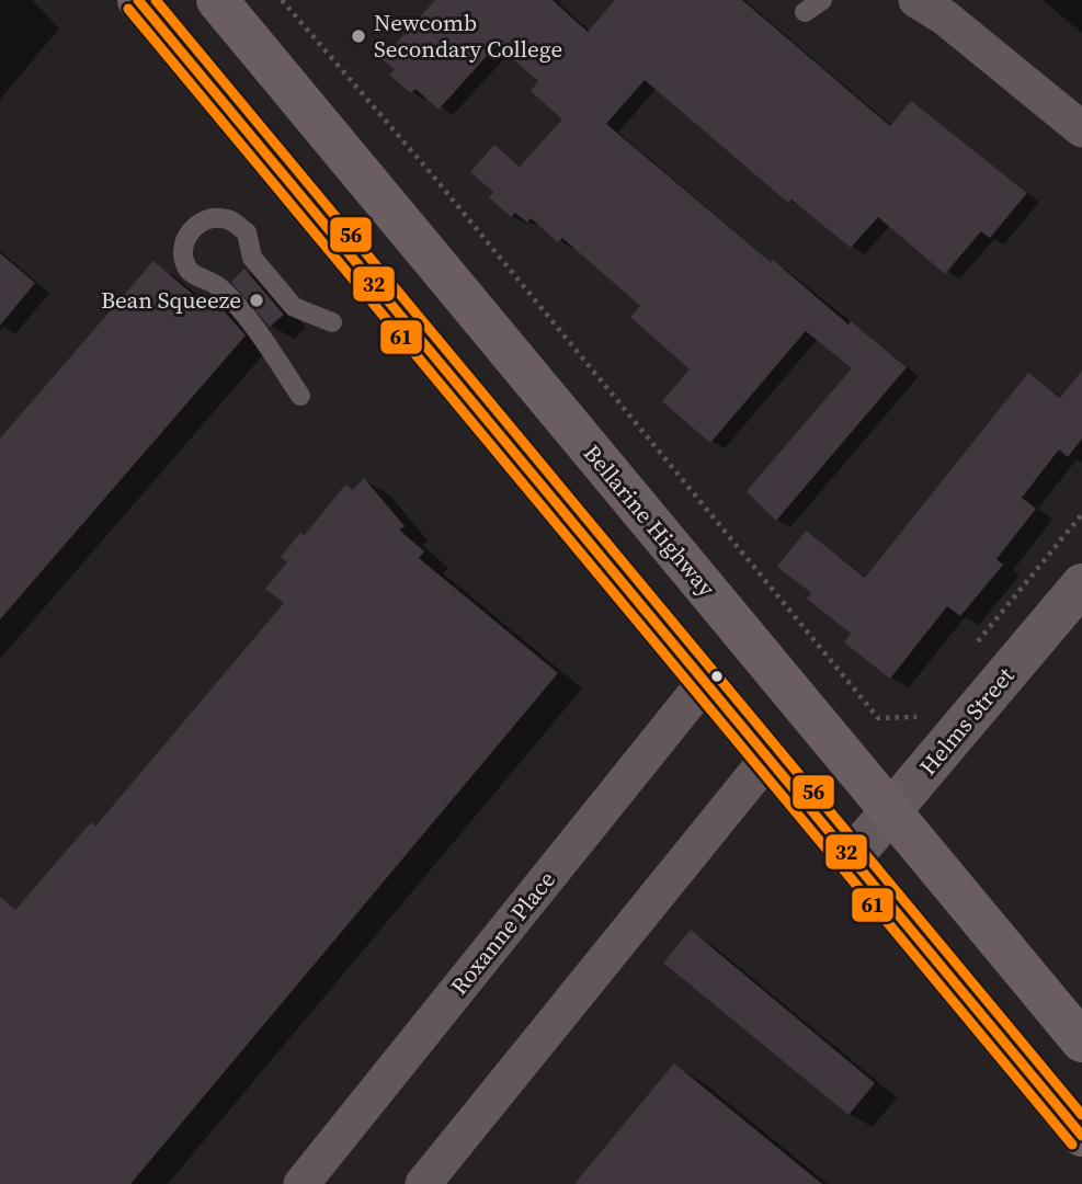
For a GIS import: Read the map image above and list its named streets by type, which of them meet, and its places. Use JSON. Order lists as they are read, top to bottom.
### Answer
{
  "streets": {
    "highway": ["Bellarine Highway"],
    "street": ["Helms Street", "Roxanne Place"]
  },
  "crossings": [
    ["Bellarine Highway", "Helms Street"]
  ],
  "places": ["Newcomb Secondary College", "Bean Squeeze"],
  "lines": ["transit line 32", "transit line 56", "transit line 61"]
}
